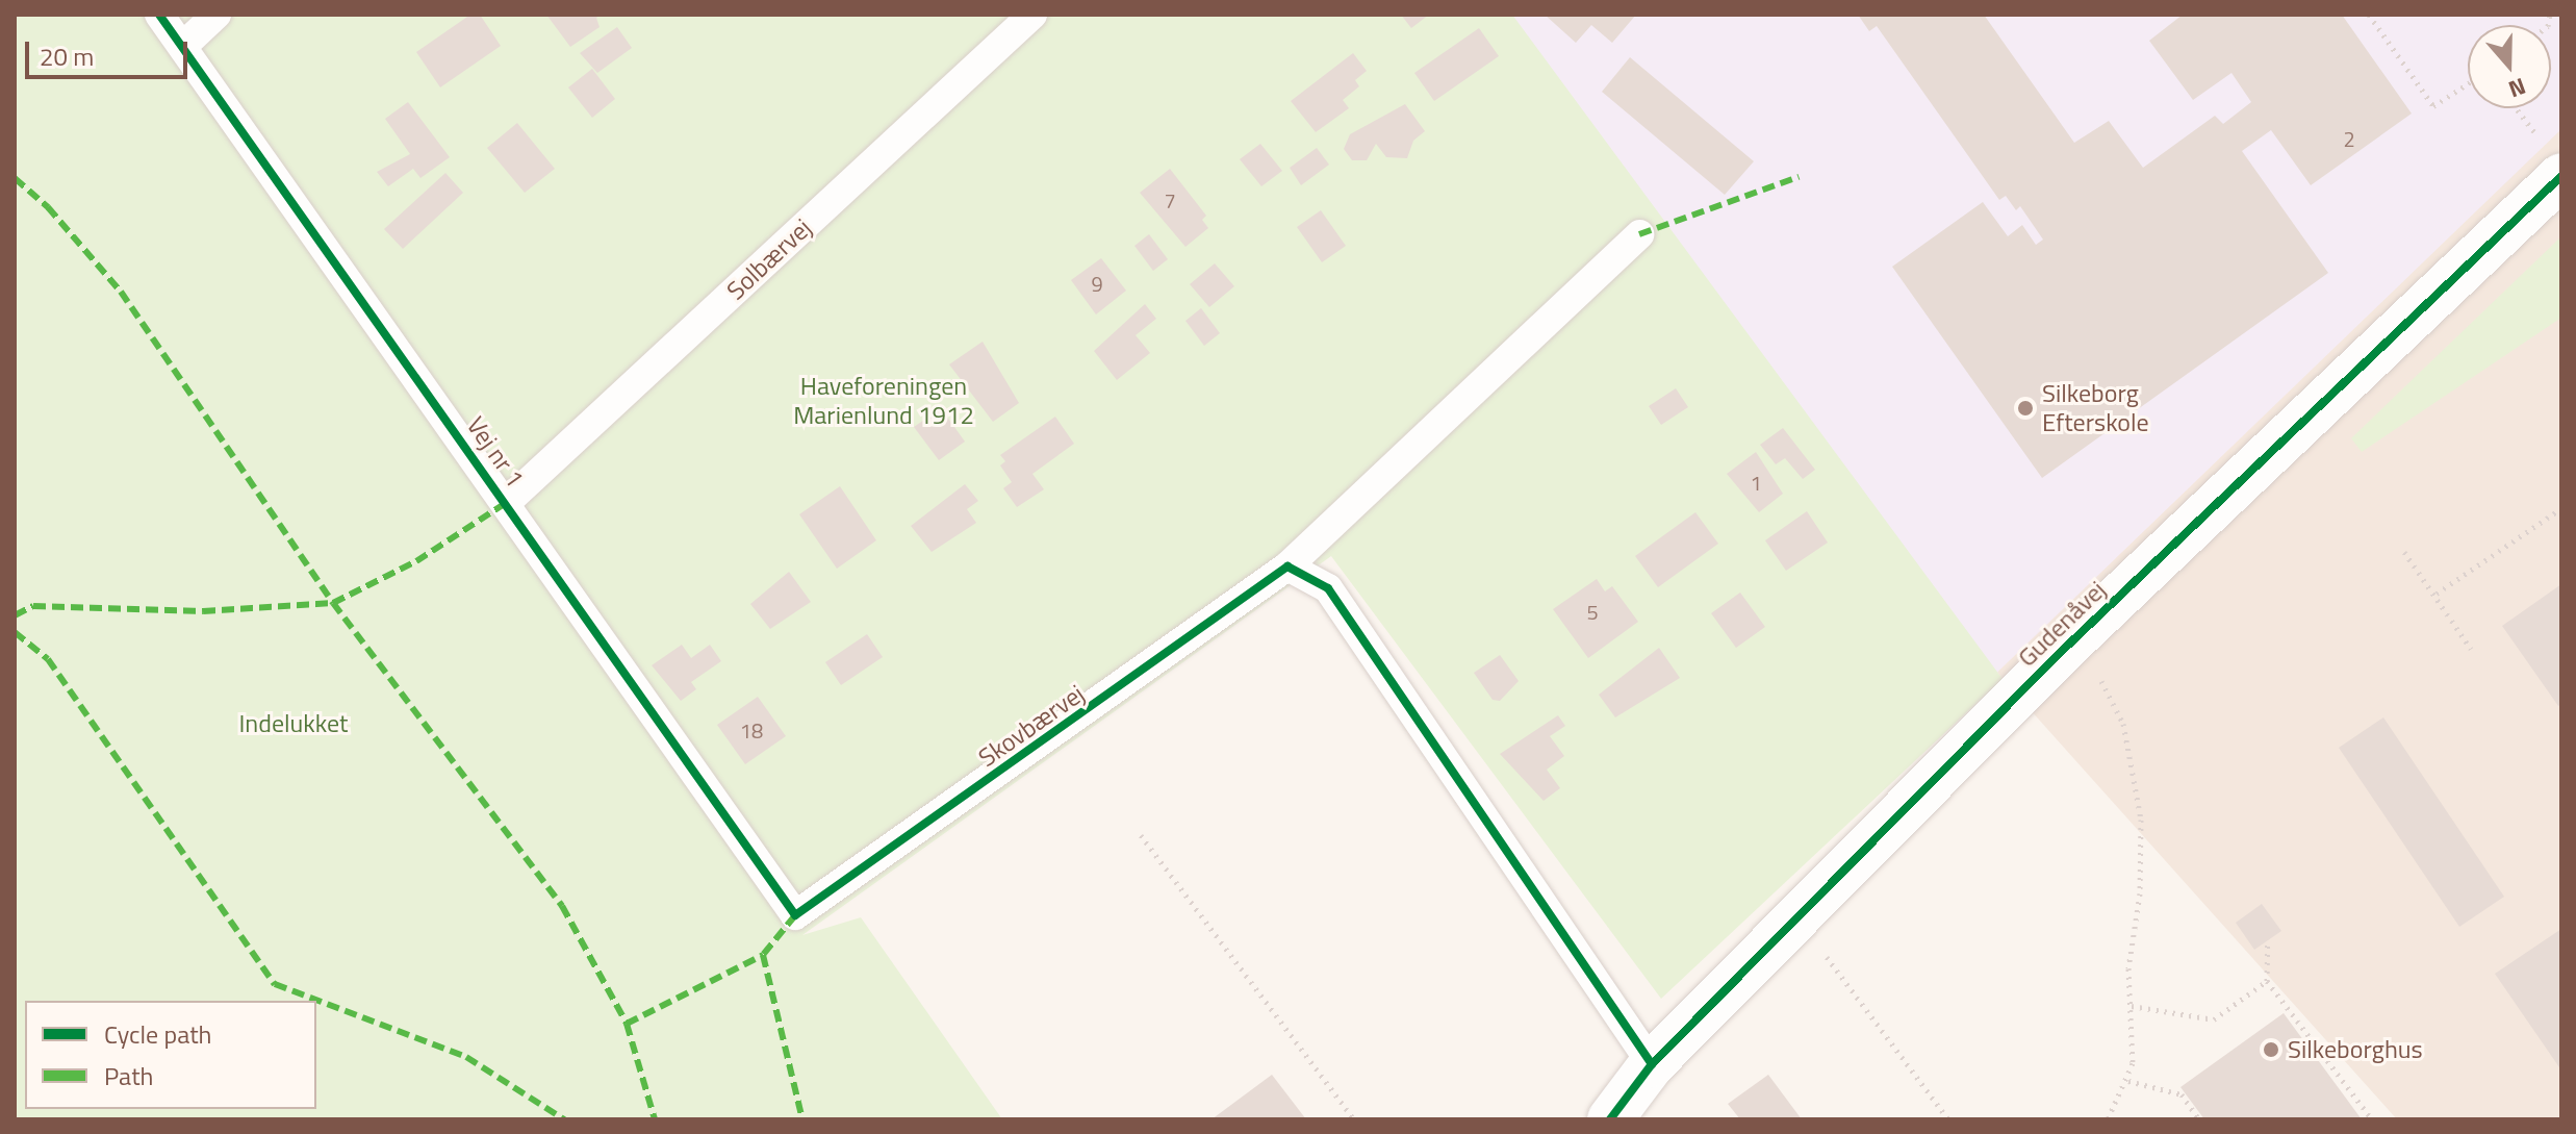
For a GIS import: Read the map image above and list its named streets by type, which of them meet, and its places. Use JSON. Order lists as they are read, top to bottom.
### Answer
{
  "streets": {
    "street": ["Gudenåvej"],
    "lane": ["Solbærvej", "Vej nr 1", "Skovbærvej"]
  },
  "crossings": [
    ["Solbærvej", "Vej nr 1"],
    ["Vej nr 1", "Skovbærvej"]
  ],
  "parks": ["Haveforeningen Marienlund 1912", "Indelukket"],
  "places": ["Silkeborg Efterskole", "Silkeborghus"],
  "house_numbers": [
    "2",
    "7",
    "9",
    "1",
    "5",
    "18"
  ],
  "legend": ["Cycle path", "Path"],
  "scale_bar": "20 m",
  "north": "bottom"
}
